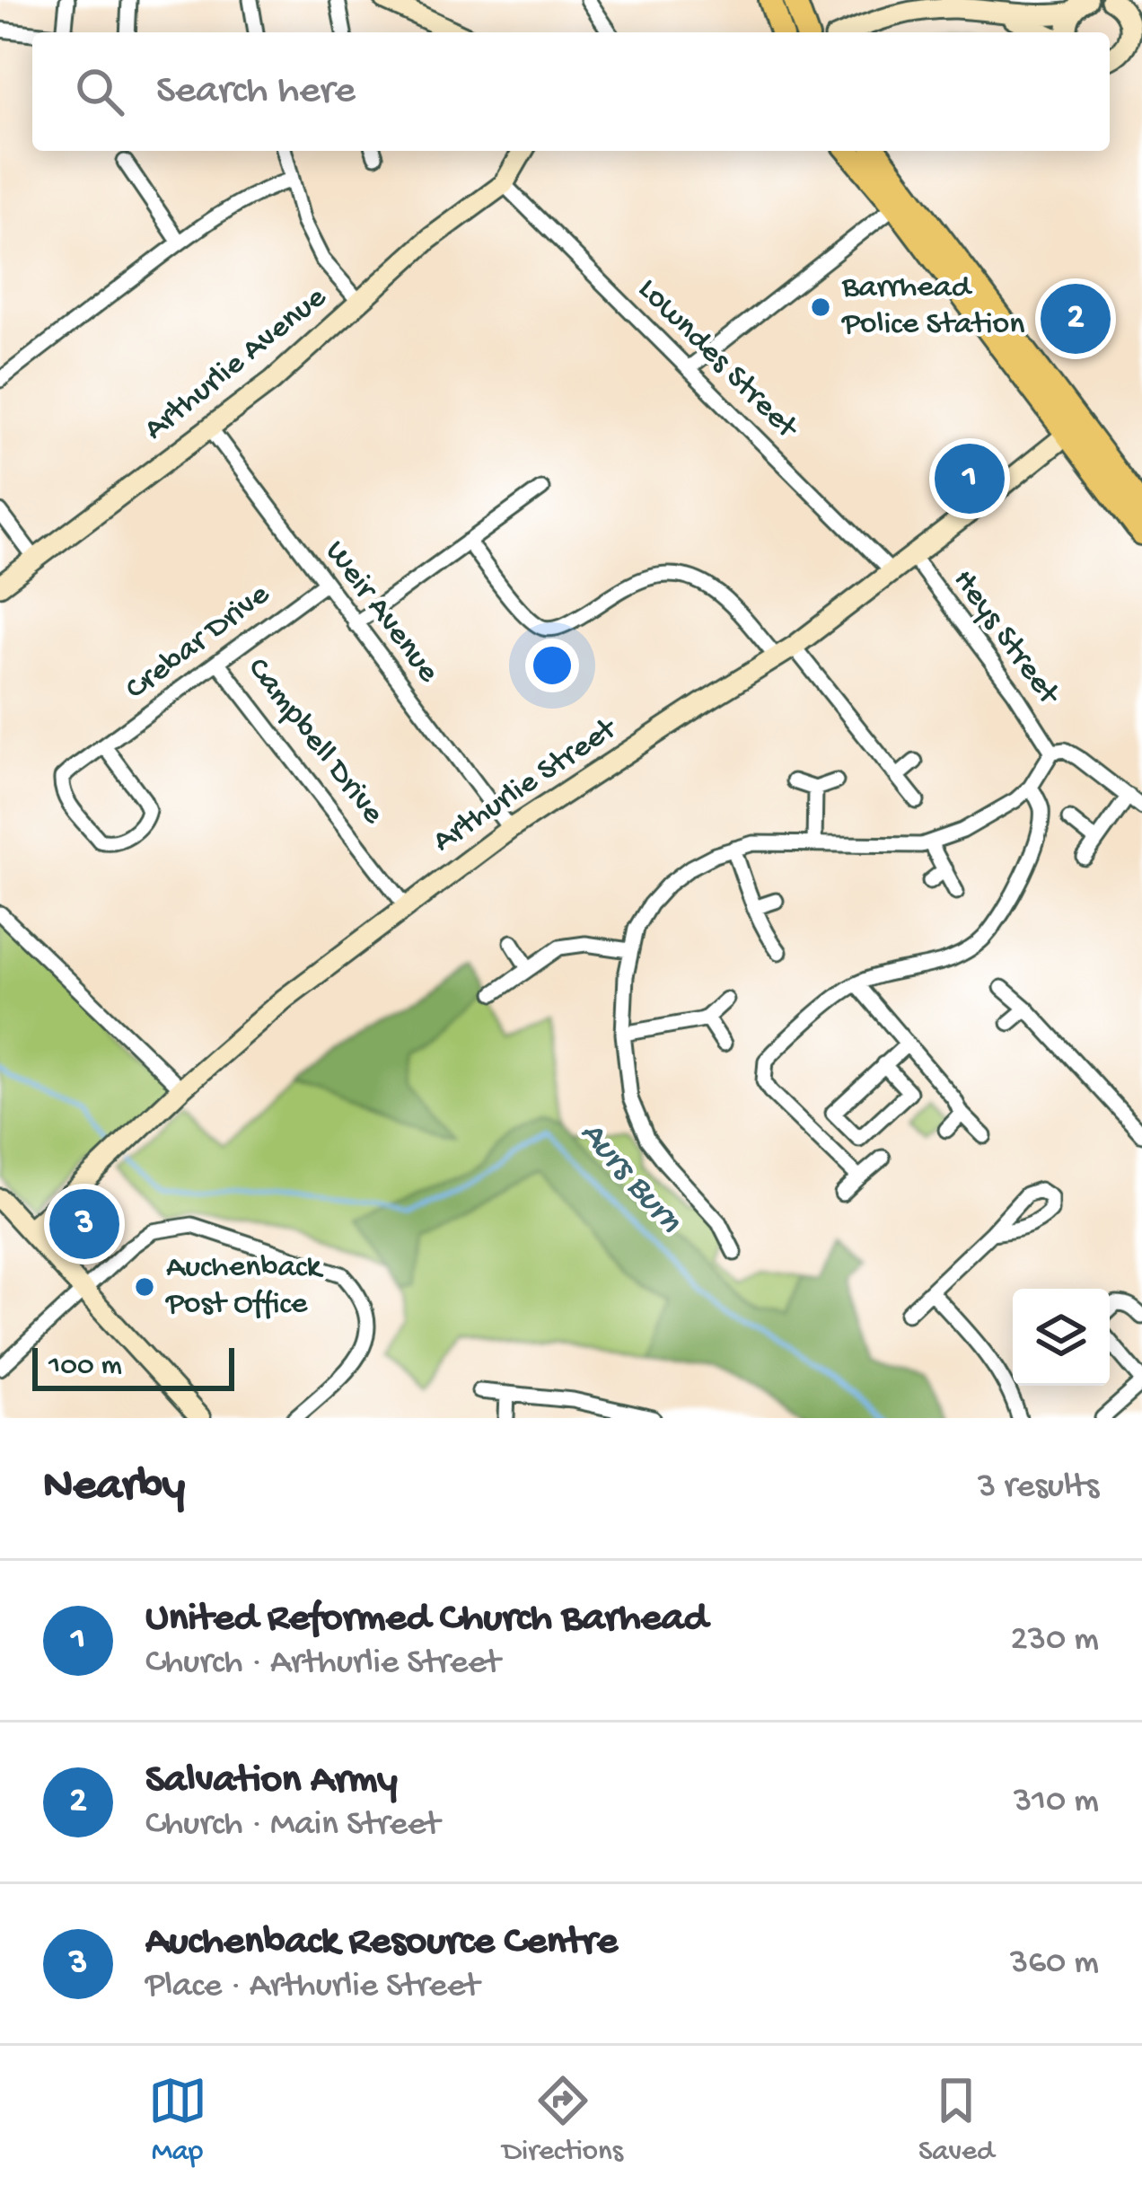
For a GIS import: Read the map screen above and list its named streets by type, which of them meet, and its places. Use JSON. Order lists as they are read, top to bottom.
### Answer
{
  "streets": {
    "street": [
      "Lowndes Street",
      "Arthurlie Avenue",
      "Weir Avenue",
      "Heys Street",
      "Crebar Drive",
      "Campbell Drive",
      "Arthurlie Street"
    ]
  },
  "crossings": [
    ["Lowndes Street", "Arthurlie Avenue"],
    ["Lowndes Street", "Arthurlie Street"],
    ["Arthurlie Avenue", "Weir Avenue"],
    ["Weir Avenue", "Crebar Drive"],
    ["Weir Avenue", "Arthurlie Street"],
    ["Heys Street", "Arthurlie Street"],
    ["Crebar Drive", "Campbell Drive"],
    ["Campbell Drive", "Arthurlie Street"]
  ],
  "water": ["Aurs Burn"],
  "places": ["Barrhead Police Station", "Auchenback Post Office"],
  "scale_bar": "100 m",
  "page": {
    "search": "Search here",
    "pins": ["2", "1", "3"],
    "scale": "100 m",
    "heading": ["Nearby", "3 results"],
    "list": [
      {
        "mark": "1",
        "name": "United Reformed Church Barhead",
        "note": "Church · Arthurlie Street",
        "value": "230 m"
      },
      {
        "mark": "2",
        "name": "Salvation Army",
        "note": "Church · Main Street",
        "value": "310 m"
      },
      {
        "mark": "3",
        "name": "Auchenback Resource Centre",
        "note": "Place · Arthurlie Street",
        "value": "360 m"
      }
    ],
    "nav": ["Map", "Directions", "Saved"]
  }
}
